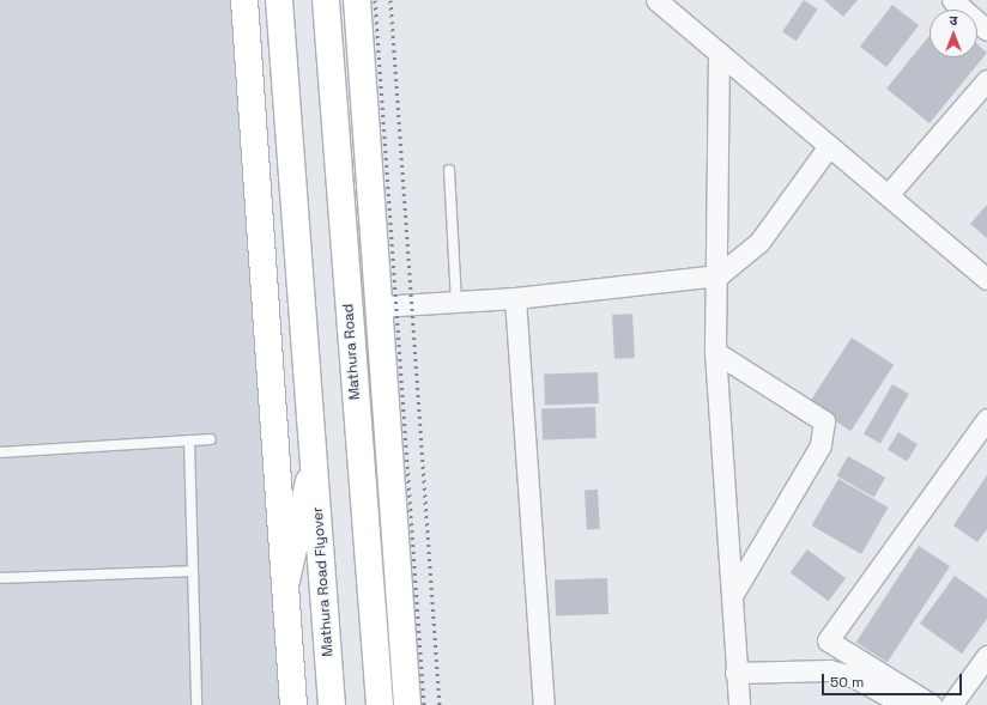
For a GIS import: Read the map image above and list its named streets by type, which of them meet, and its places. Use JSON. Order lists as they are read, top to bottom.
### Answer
{
  "streets": {
    "main road": ["Mathura Road", "Mathura Road Flyover"]
  },
  "scale_bar": "50 m",
  "north": "top"
}
